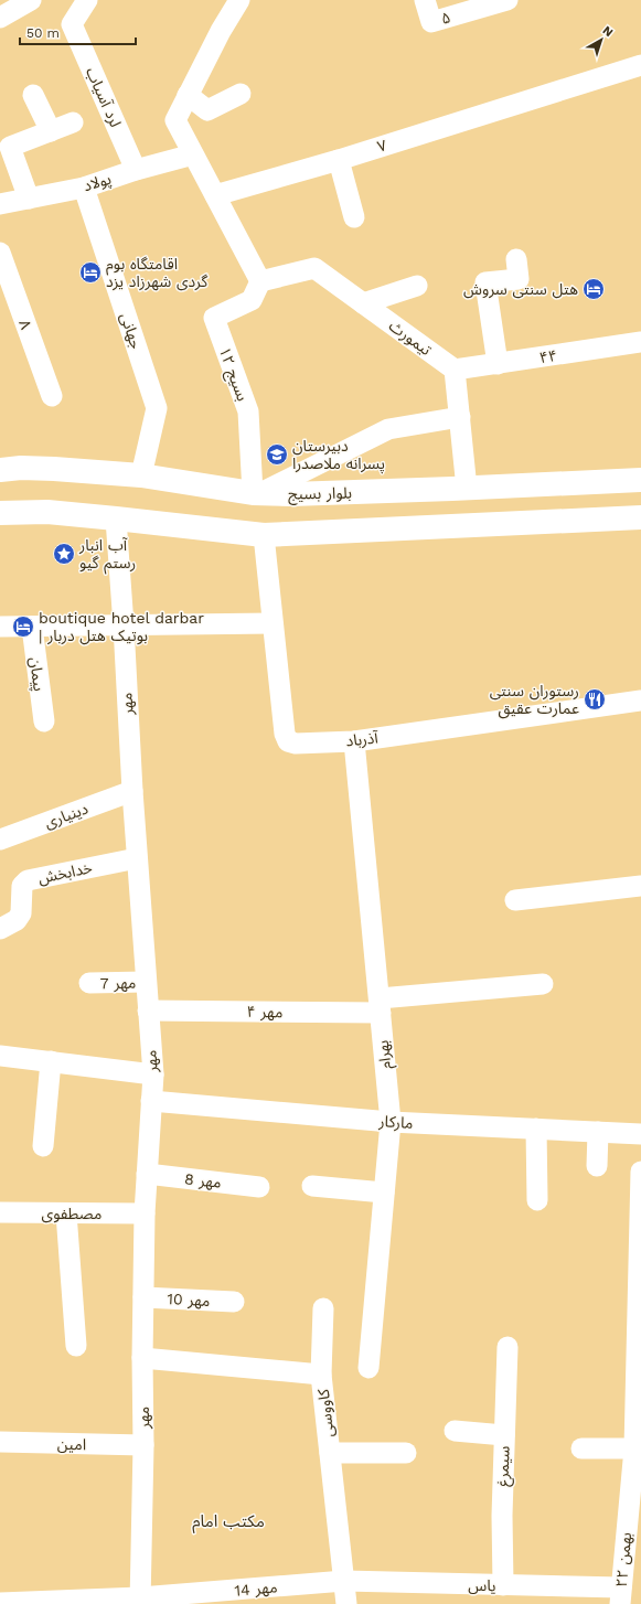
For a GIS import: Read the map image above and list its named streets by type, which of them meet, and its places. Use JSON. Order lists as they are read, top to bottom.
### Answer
{
  "streets": {
    "main road": ["بلوار بسیج"],
    "street": [
      "۵",
      "لرد آسیاب",
      "۷",
      "پولاد",
      "۸",
      "جهانی",
      "تیمورث",
      "۴۴",
      "بسیج ۱۲",
      "پیمان",
      "مهر",
      "آذرباد",
      "دینیاری",
      "خدابخش",
      "مهر 7",
      "مهر ۴",
      "بهرام",
      "مارکار",
      "مهر 8",
      "مصطفوی",
      "مهر 10",
      "کاووسی",
      "امین",
      "سیمرغ",
      "۲۲ بهمن",
      "یاس",
      "مهر 14"
    ]
  },
  "crossings": [
    ["لرد آسیاب", "پولاد"],
    ["پولاد", "جهانی"],
    ["جهانی", "بلوار بسیج"],
    ["تیمورث", "۴۴"],
    ["تیمورث", "بسیج ۱۲"],
    ["بسیج ۱۲", "بلوار بسیج"],
    ["مهر", "دینیاری"],
    ["مهر", "خدابخش"],
    ["مهر", "مهر 7"],
    ["مهر", "مهر ۴"],
    ["مهر", "مارکار"],
    ["مهر", "مهر 8"],
    ["مهر", "مصطفوی"],
    ["مهر", "مهر 10"],
    ["مهر", "کاووسی"],
    ["مهر", "امین"],
    ["مهر", "مهر 14"],
    ["آذرباد", "بهرام"],
    ["مهر ۴", "بهرام"],
    ["بهرام", "مارکار"],
    ["کاووسی", "یاس"],
    ["کاووسی", "مهر 14"],
    ["سیمرغ", "یاس"],
    ["۲۲ بهمن", "یاس"],
    ["یاس", "مهر 14"]
  ],
  "districts": ["مکتب امام"],
  "places": {
    "hotel": ["اقامتگاه بوم گردی شهرزاد یزد", "هتل سنتی سروش", "boutique hotel darbar | بوتیک هتل دربار"],
    "school or university": ["دبیرستان پسرانه ملاصدرا"],
    "place": ["آب انبار رستم گیو"],
    "restaurant": ["رستوران سنتی عمارت عقیق"]
  },
  "scale_bar": "50 m",
  "north": "top right"
}
